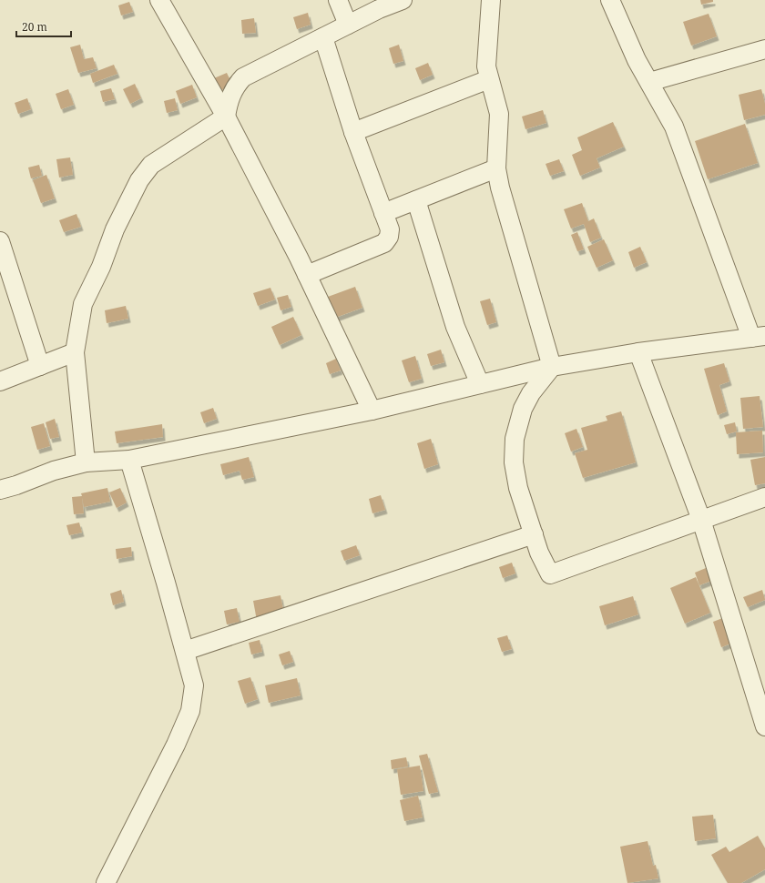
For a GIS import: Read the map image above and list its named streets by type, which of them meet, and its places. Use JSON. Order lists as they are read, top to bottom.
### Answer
{
  "scale_bar": "20 m"
}
